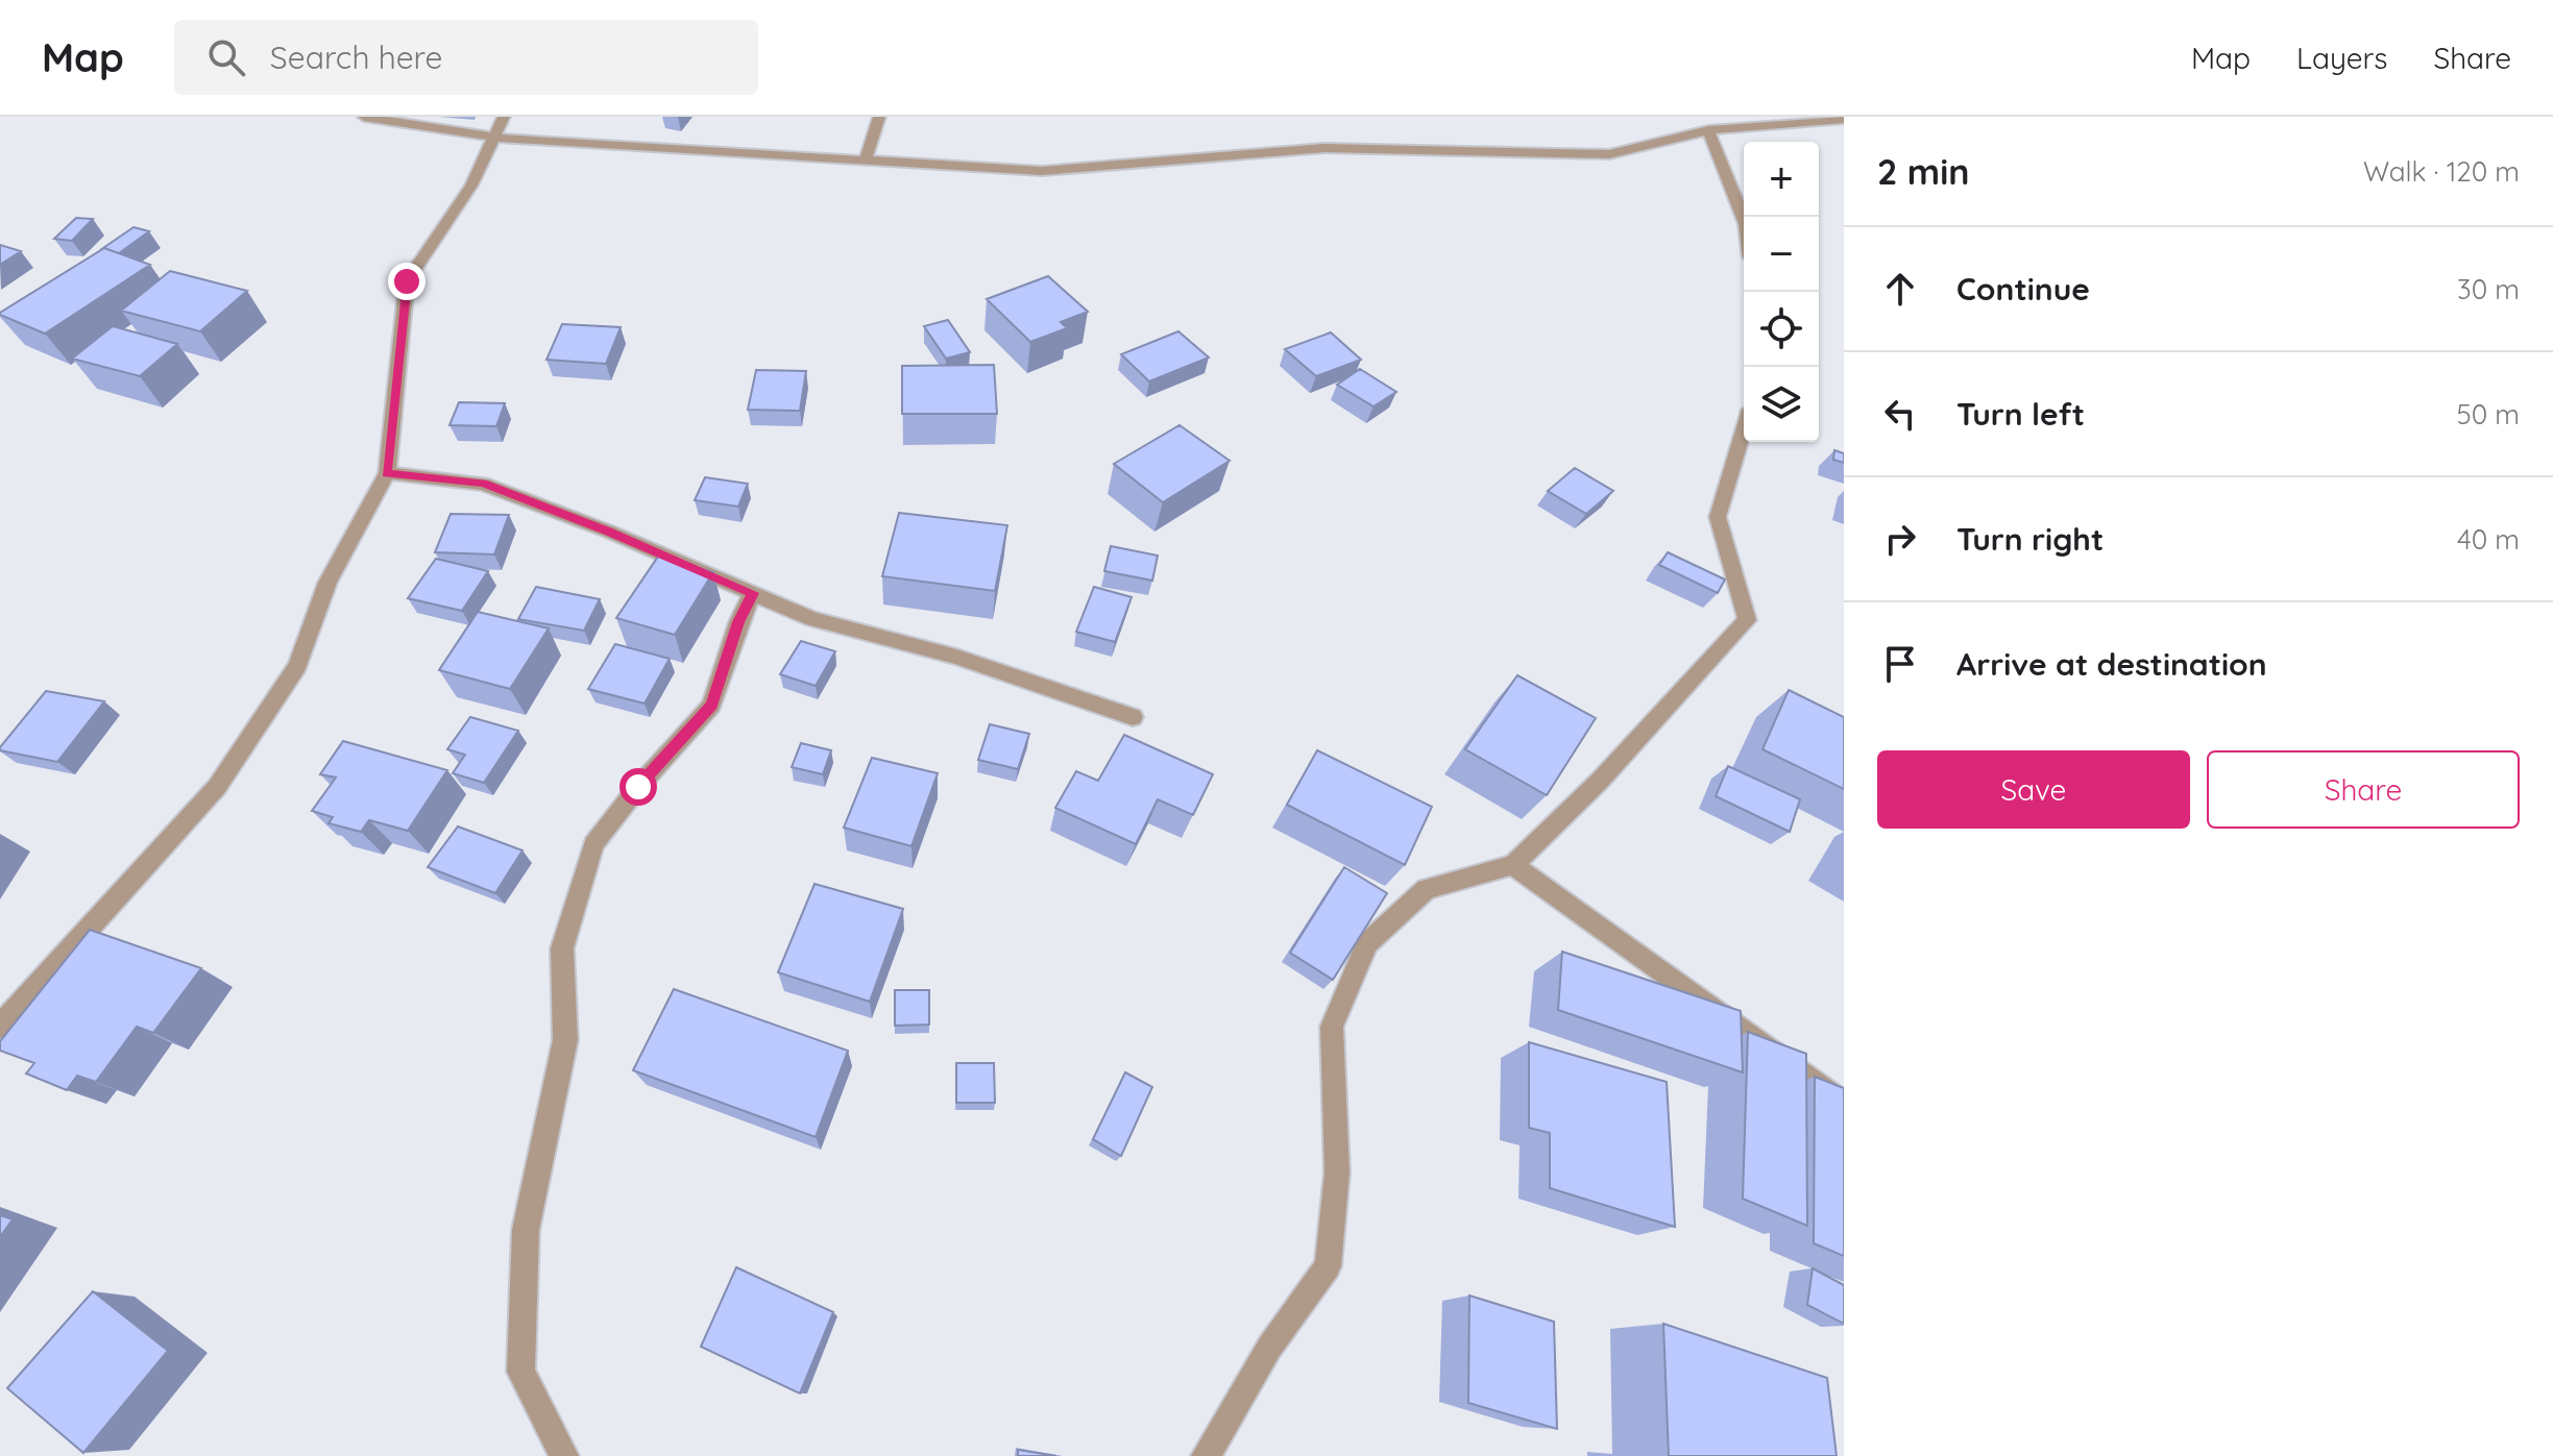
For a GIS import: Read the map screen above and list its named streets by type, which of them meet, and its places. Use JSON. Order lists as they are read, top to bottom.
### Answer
{
  "page": {
    "header": "Map",
    "search": "Search here",
    "nav": ["Map", "Layers", "Share"],
    "heading": ["2 min", "Walk · 120 m"],
    "map_buttons": ["+", "−"],
    "list": [
      ["Continue", "30 m"],
      ["Turn left", "50 m"],
      ["Turn right", "40 m"],
      "Arrive at destination"
    ],
    "buttons": ["Save", "Share"]
  }
}
